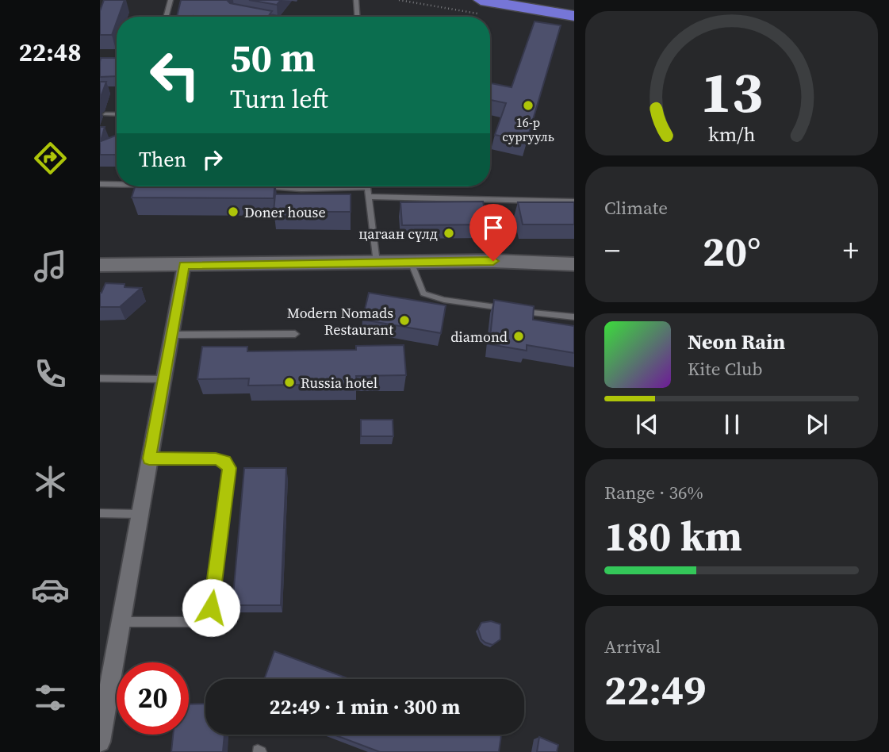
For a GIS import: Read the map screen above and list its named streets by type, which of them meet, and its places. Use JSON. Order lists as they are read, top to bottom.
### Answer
{
  "places": [
    "16-р сургууль",
    "Doner house",
    "цагаан сүлд",
    "Modern Nomads Restaurant",
    "diamond",
    "Russia hotel"
  ],
  "page": {
    "tabs": "22:48",
    "turn": ["50 m", "Turn left"],
    "then": "Then",
    "tile": [
      "Climate",
      ["Range · 36%", "180 km"],
      ["Arrival", "22:49"]
    ],
    "heat": ["−", "20°", "+"],
    "song": ["Neon Rain", "Kite Club"],
    "limit": "20",
    "trip": "22:49 · 1 min · 300 m",
    "gauge": ["13", "km/h"]
  }
}
